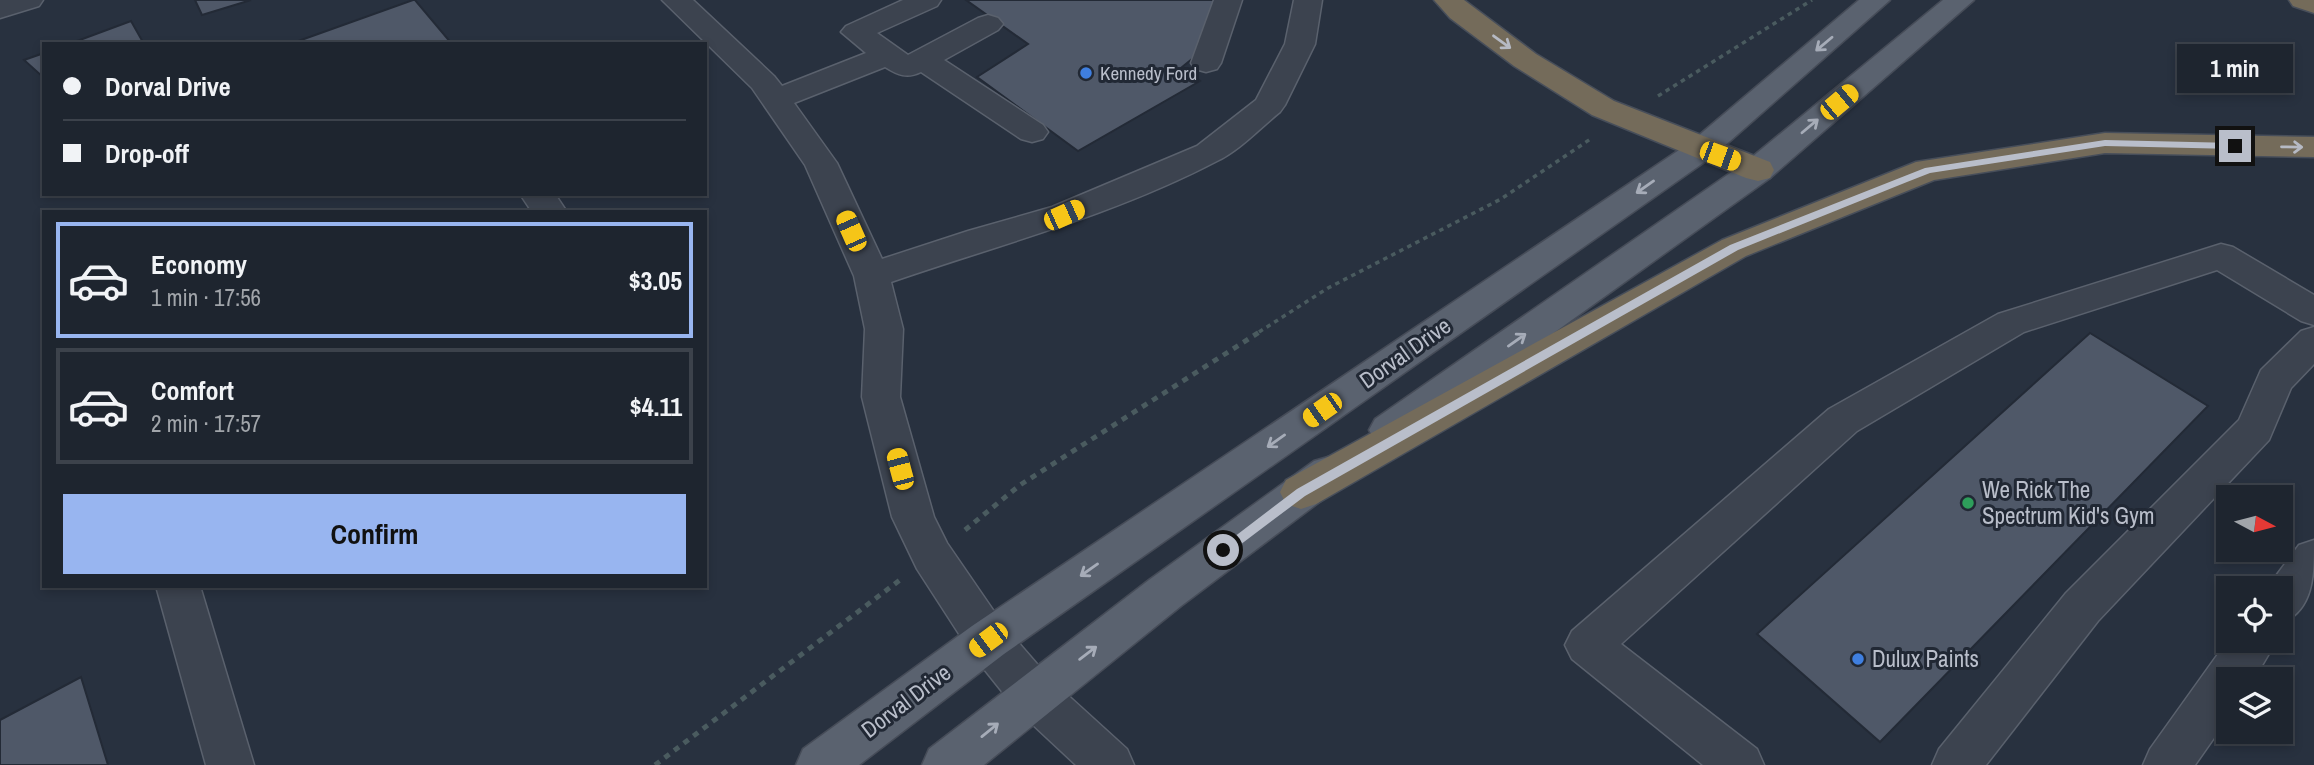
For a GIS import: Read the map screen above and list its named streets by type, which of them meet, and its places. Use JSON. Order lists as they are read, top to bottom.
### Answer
{
  "streets": {
    "main road": ["Dorval Drive"]
  },
  "places": ["Kennedy Ford", "We Rick The Spectrum Kid's Gym", "Dulux Paints"],
  "north": "right",
  "page": {
    "banner": ["Dorval Drive", "Drop-off"],
    "bubble": "1 min",
    "list": [
      {
        "name": "Economy",
        "note": "1 min · 17:56",
        "value": "$3.05"
      },
      {
        "name": "Comfort",
        "note": "2 min · 17:57",
        "value": "$4.11"
      }
    ],
    "buttons": "Confirm"
  }
}
